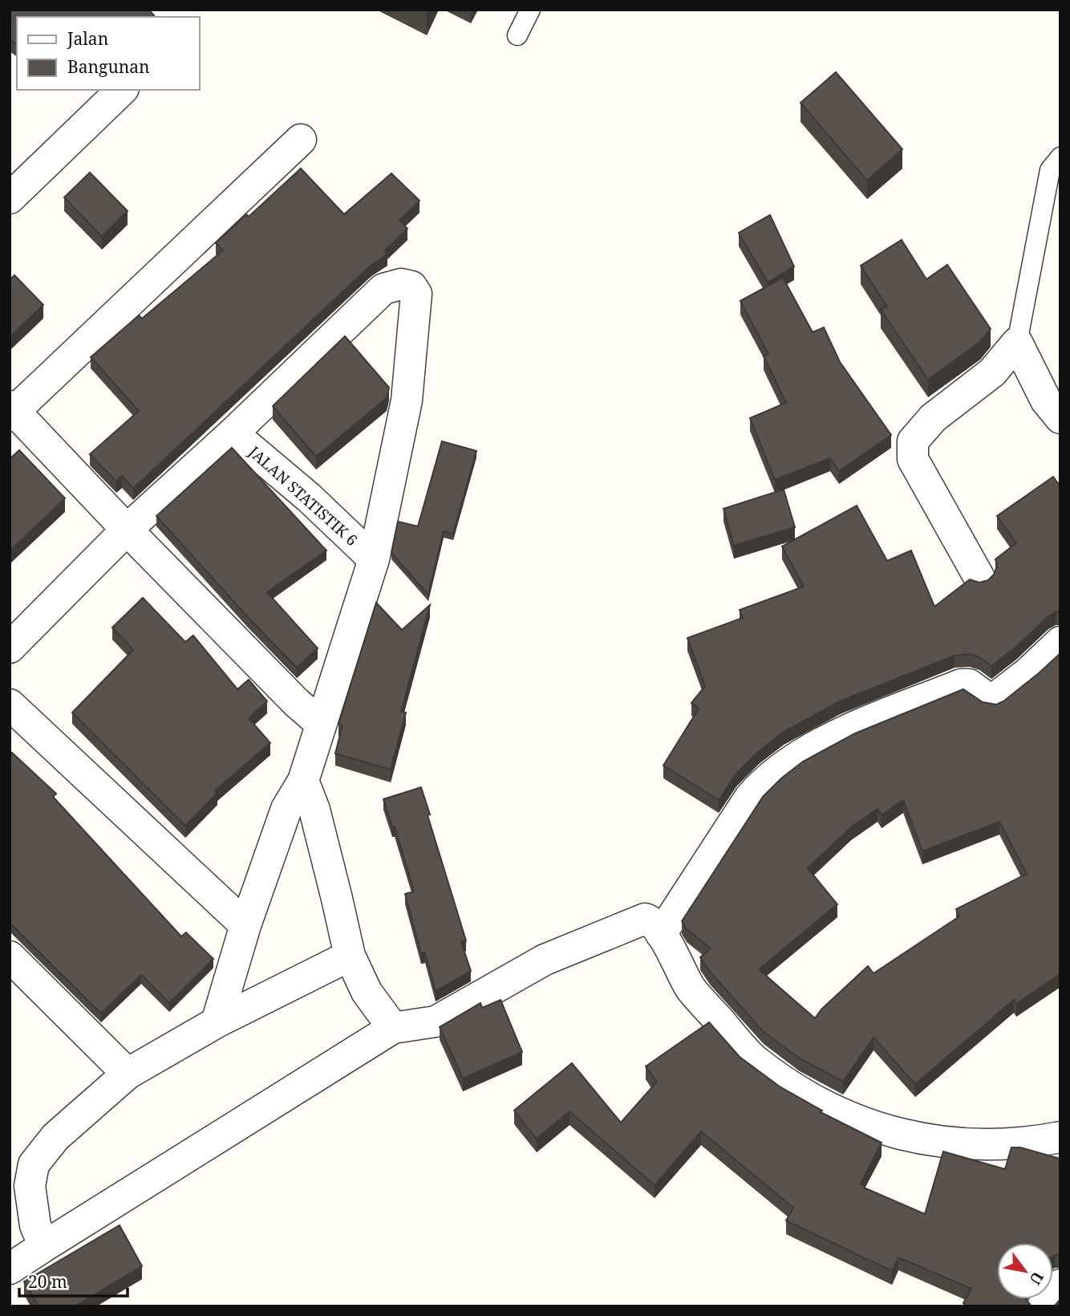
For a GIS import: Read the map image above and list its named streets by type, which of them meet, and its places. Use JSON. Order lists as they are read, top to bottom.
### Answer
{
  "streets": {
    "street": ["JALAN STATISTIK 6"]
  },
  "legend": ["Jalan", "Bangunan"],
  "scale_bar": "20 m",
  "north": "bottom right"
}
